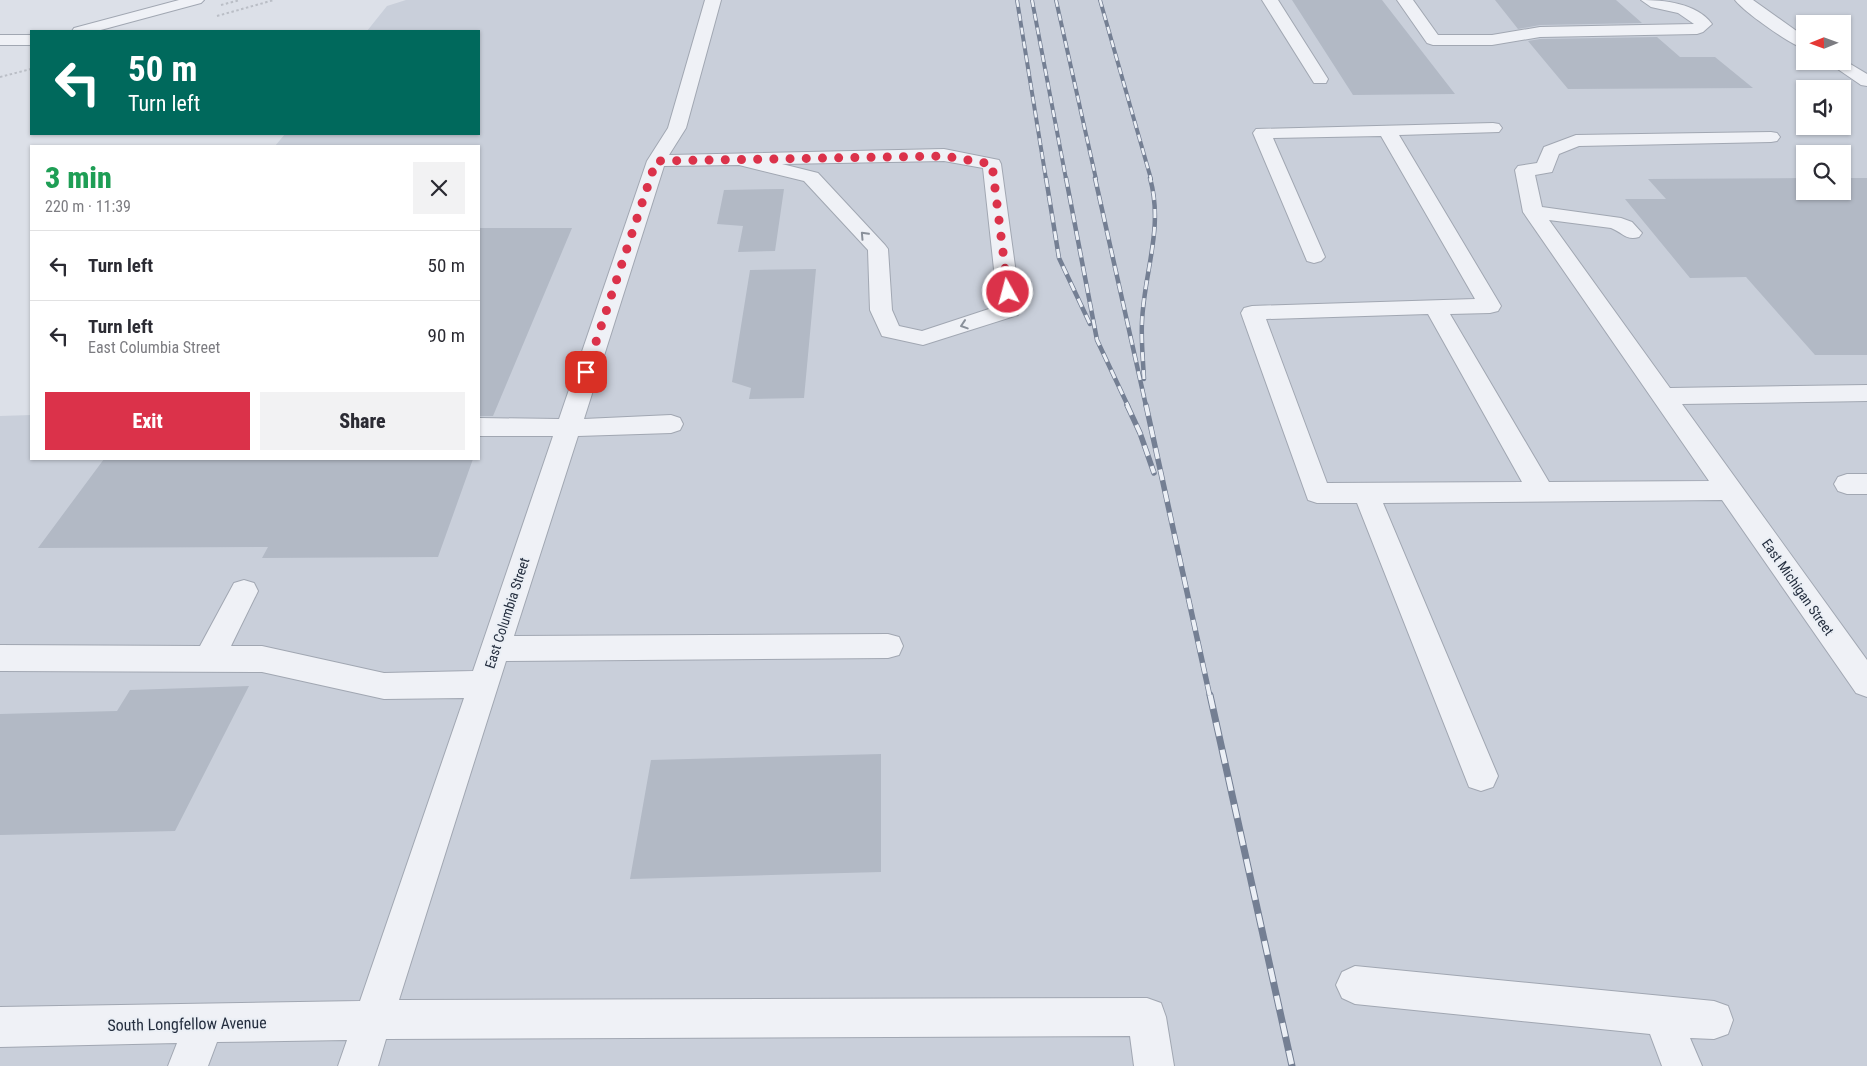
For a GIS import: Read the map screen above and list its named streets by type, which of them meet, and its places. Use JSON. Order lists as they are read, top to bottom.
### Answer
{
  "streets": {
    "street": ["East Michigan Street", "East Columbia Street", "South Longfellow Avenue"]
  },
  "crossings": [
    ["East Columbia Street", "South Longfellow Avenue"]
  ],
  "north": "left",
  "page": {
    "turn": ["50 m", "Turn left"],
    "heading": ["3 min", "220 m · 11:39"],
    "list": [
      {
        "name": "Turn left",
        "value": "50 m"
      },
      {
        "name": "Turn left",
        "note": "East Columbia Street",
        "value": "90 m"
      }
    ],
    "buttons": ["Exit", "Share"]
  }
}
